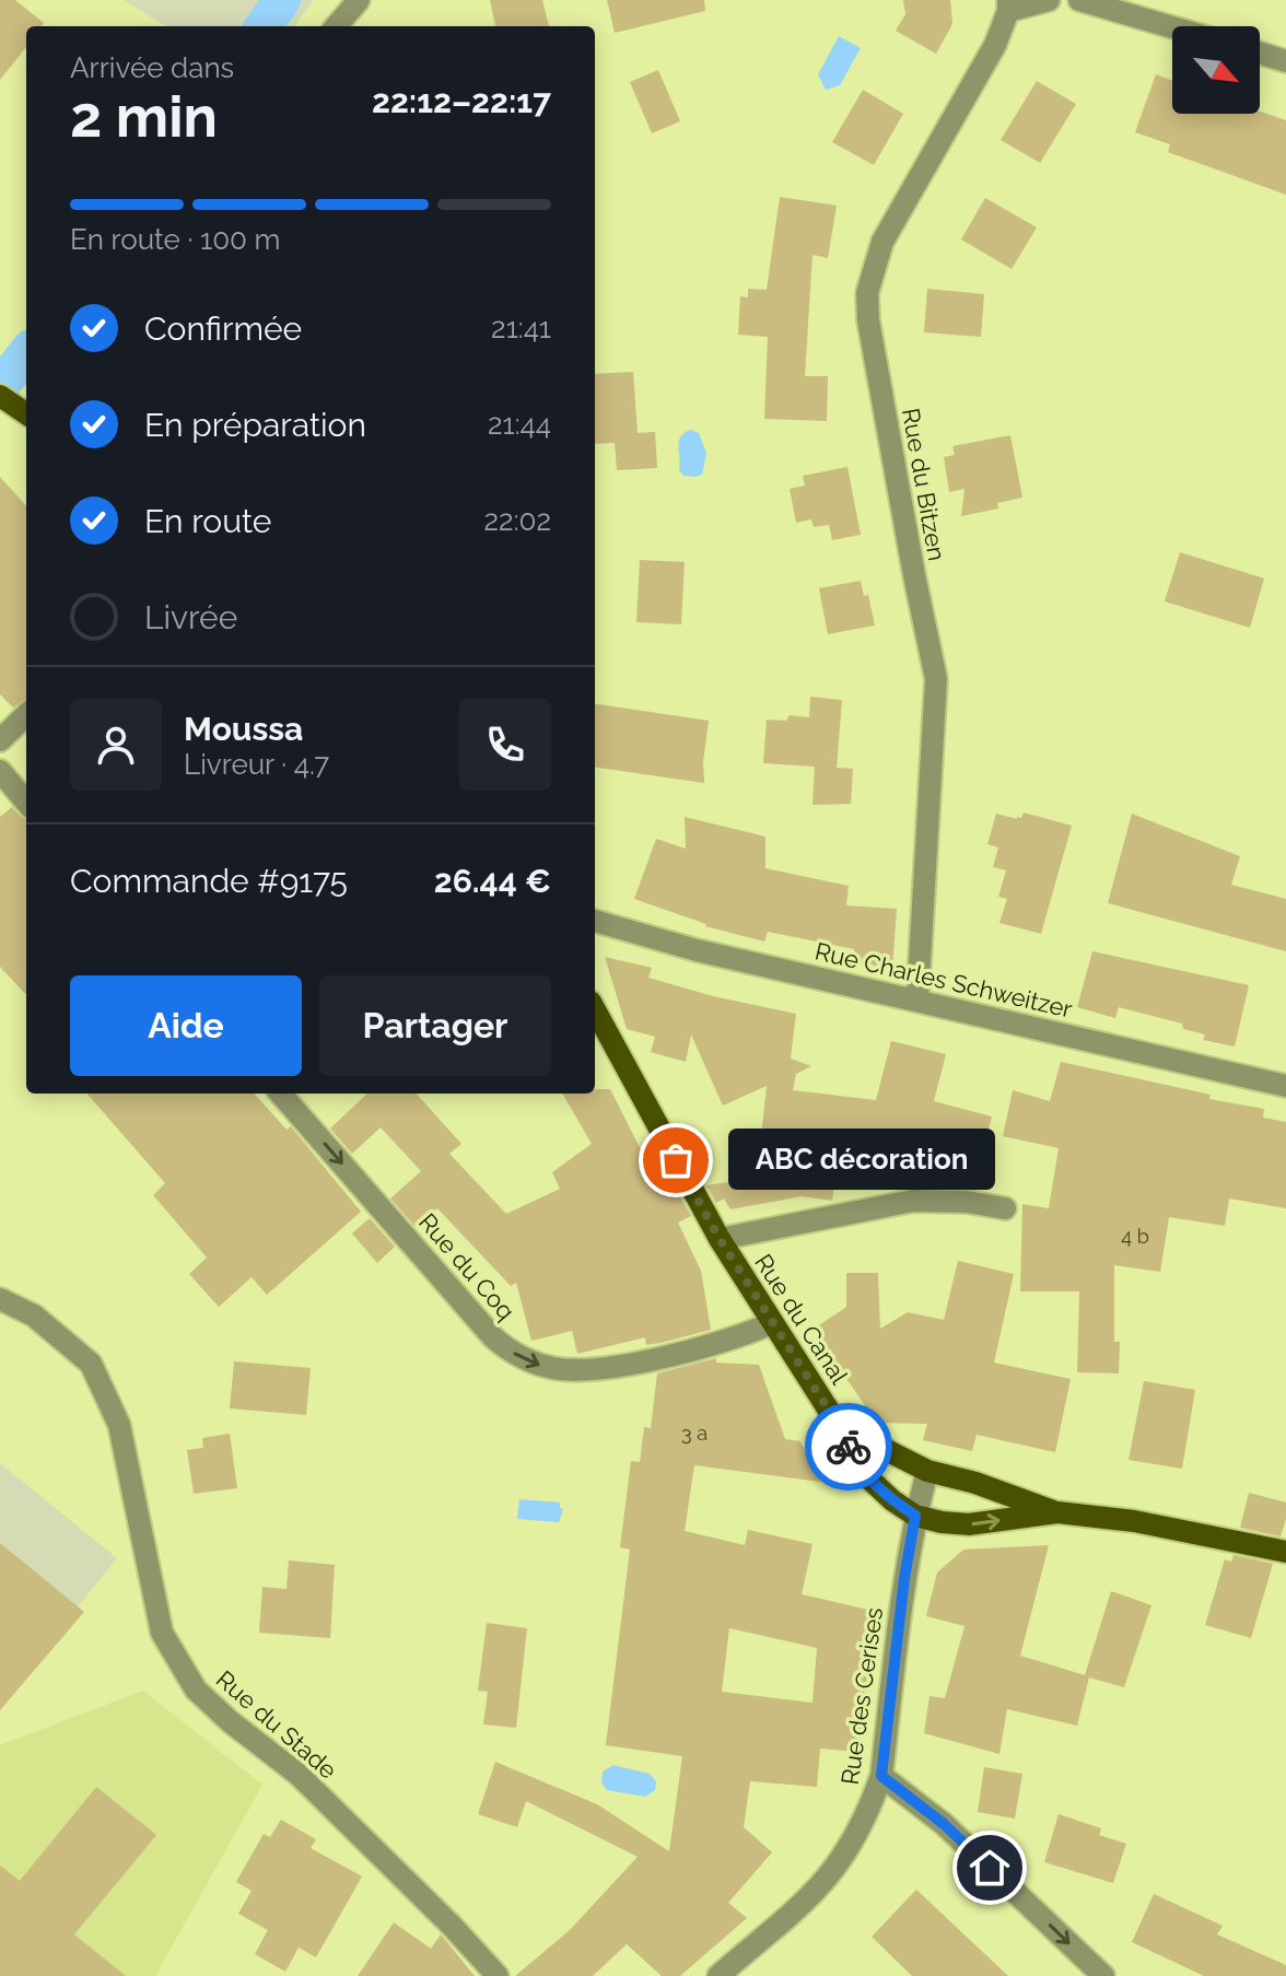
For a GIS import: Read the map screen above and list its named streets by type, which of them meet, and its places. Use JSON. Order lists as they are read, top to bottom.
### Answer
{
  "streets": {
    "main road": ["Rue du Canal"],
    "street": [
      "Rue du Bitzen",
      "Rue Charles Schweitzer",
      "Rue du Coq",
      "Rue des Cerises",
      "Rue du Stade"
    ]
  },
  "crossings": [
    ["Rue du Bitzen", "Rue Charles Schweitzer"],
    ["Rue du Coq", "Rue du Canal"],
    ["Rue du Canal", "Rue des Cerises"]
  ],
  "one_way": ["Rue du Coq"],
  "places": ["ABC décoration"],
  "house_numbers": ["4 b", "3 a"],
  "north": "bottom right",
  "page": {
    "heading": ["2 min", "Arrivée dans", "22:12–22:17"],
    "panel": [
      "Moussa",
      "Livreur · 4.7",
      "Commande #9175",
      "26.44 €"
    ],
    "bar": "En route · 100 m",
    "list": [
      ["Confirmée", "21:41"],
      ["En préparation", "21:44"],
      ["En route", "22:02"],
      "Livrée"
    ],
    "buttons": ["Aide", "Partager"],
    "bubble": "ABC décoration"
  }
}
